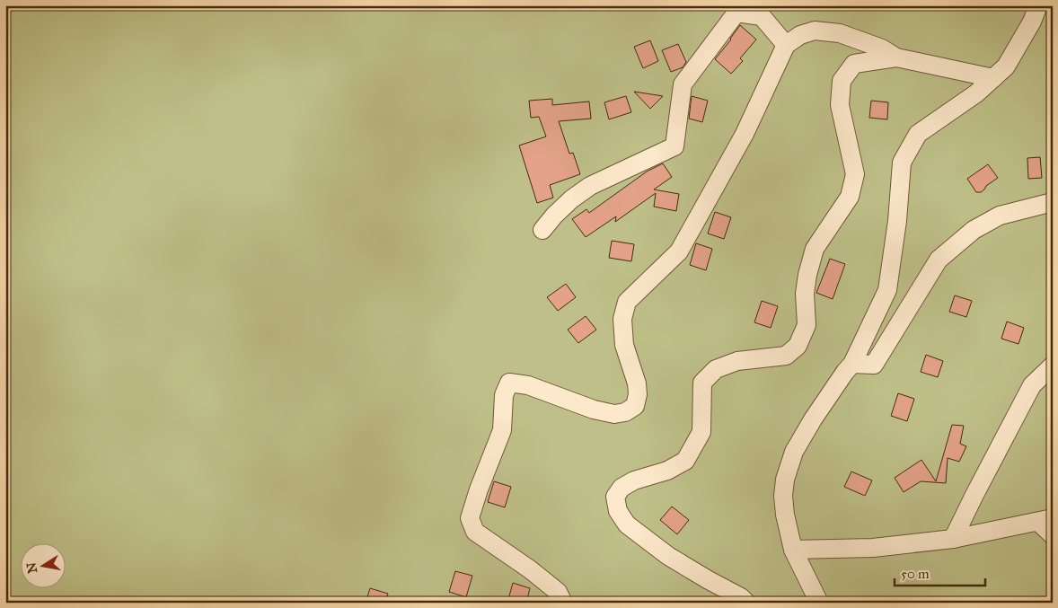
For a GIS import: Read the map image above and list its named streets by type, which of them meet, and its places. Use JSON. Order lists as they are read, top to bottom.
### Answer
{
  "scale_bar": "50 m",
  "north": "left"
}
